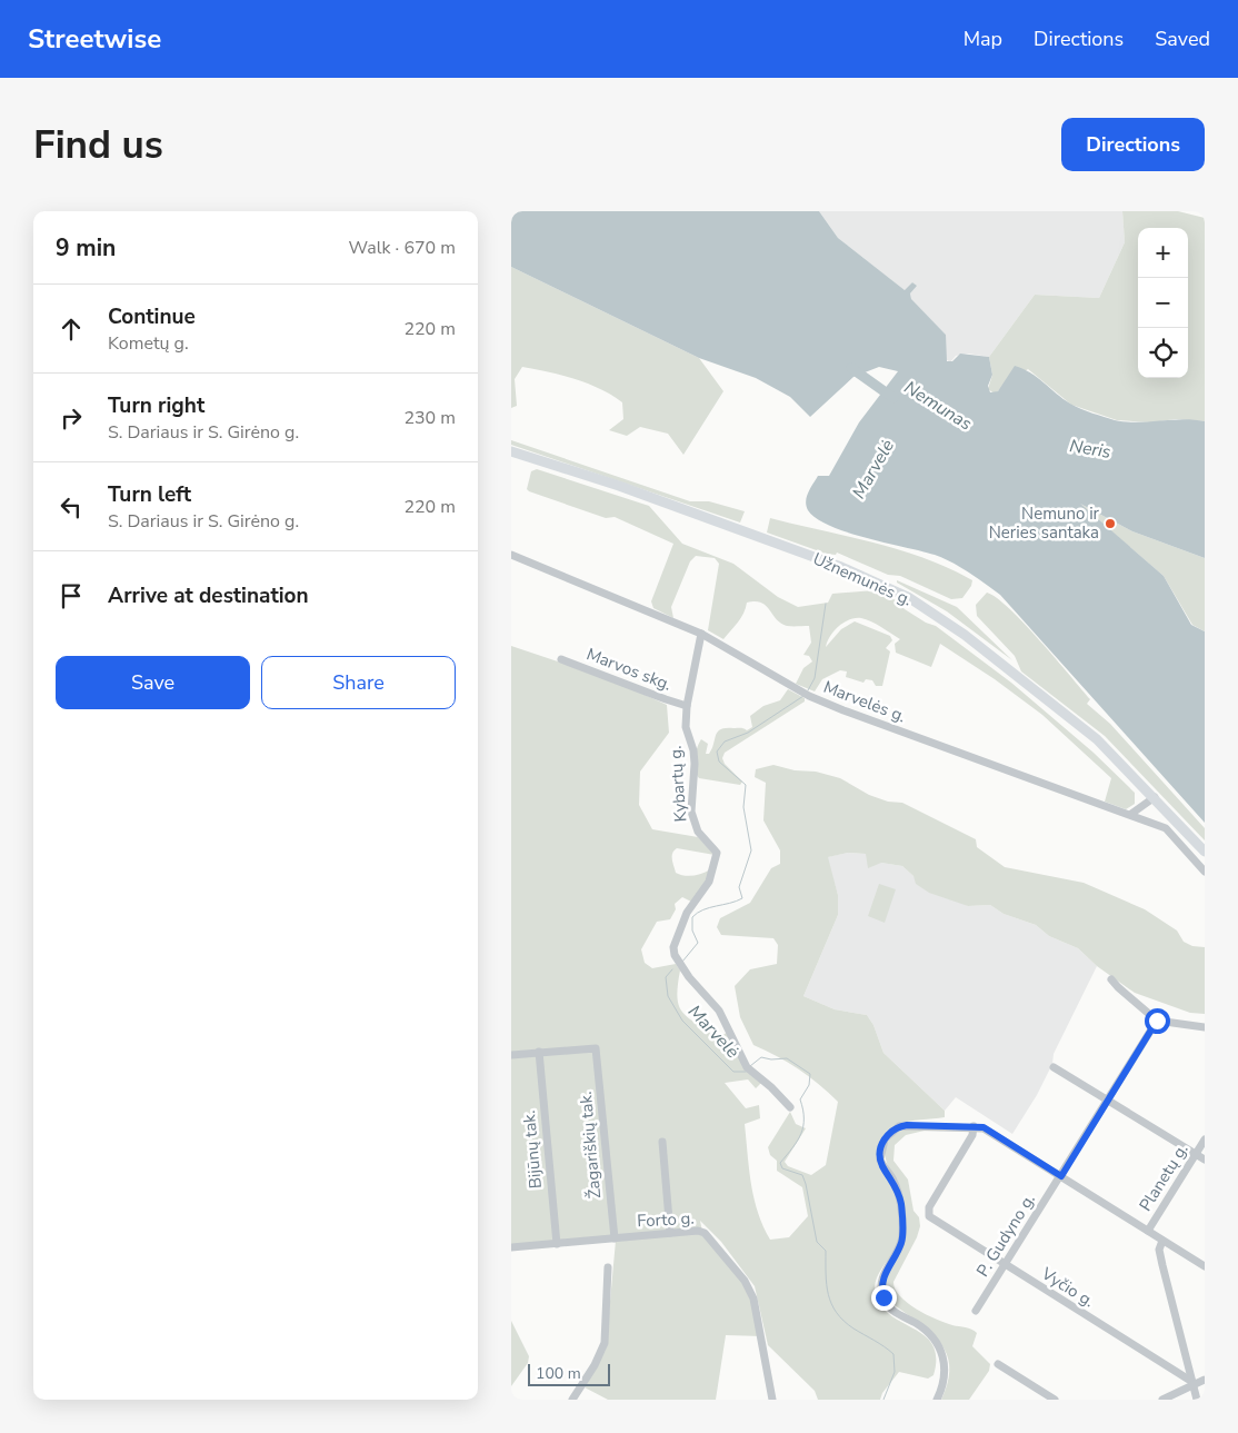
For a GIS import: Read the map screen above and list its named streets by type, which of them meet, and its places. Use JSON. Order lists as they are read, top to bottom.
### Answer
{
  "streets": {
    "main road": ["Užnemunės g."],
    "street": [
      "Marvos skg.",
      "Marvelės g.",
      "Kybartų g.",
      "Žagariškių tak.",
      "Bijūnų tak.",
      "Planetų g.",
      "Forto g.",
      "P. Gudyno g.",
      "Vyčio g."
    ]
  },
  "crossings": [
    ["Marvos skg.", "Kybartų g."],
    ["Marvelės g.", "Kybartų g."],
    ["Žagariškių tak.", "Bijūnų tak."],
    ["Žagariškių tak.", "Forto g."],
    ["Bijūnų tak.", "Forto g."],
    ["P. Gudyno g.", "Vyčio g."]
  ],
  "water": ["Nemunas", "Neris", "Marvelė"],
  "places": ["Nemuno ir Neries santaka"],
  "scale_bar": "100 m",
  "page": {
    "header": "Streetwise",
    "nav": ["Map", "Directions", "Saved"],
    "buttons": [
      "Directions",
      ["Save", "Share"]
    ],
    "title": "Find us",
    "heading": ["9 min", "Walk · 670 m"],
    "map_buttons": ["+", "−"],
    "list": [
      ["Continue", "Kometų g.", "220 m"],
      ["Turn right", "S. Dariaus ir S. Girėno g.", "230 m"],
      ["Turn left", "S. Dariaus ir S. Girėno g.", "220 m"],
      "Arrive at destination"
    ],
    "scale": "100 m"
  }
}
